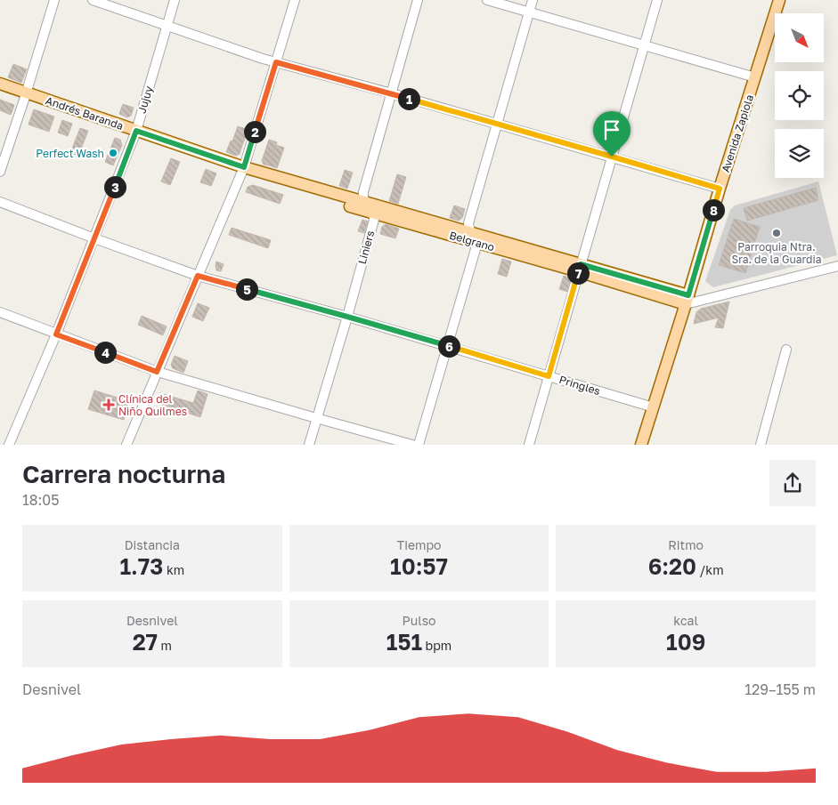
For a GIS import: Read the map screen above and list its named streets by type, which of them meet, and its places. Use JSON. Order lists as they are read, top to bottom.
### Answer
{
  "streets": {
    "main road": ["Andrés Baranda", "Avenida Zapiola", "Belgrano"],
    "street": ["Jujuy", "Liniers", "Pringles"]
  },
  "crossings": [
    ["Jujuy", "Andrés Baranda"],
    ["Jujuy", "Pringles"],
    ["Andrés Baranda", "Belgrano"],
    ["Avenida Zapiola", "Belgrano"],
    ["Avenida Zapiola", "Pringles"],
    ["Belgrano", "Liniers"],
    ["Liniers", "Pringles"]
  ],
  "places": {
    "other": ["Perfect Wash", "Parroquia Ntra. Sra. de la Guardia"],
    "health": ["Clínica del Niño Quilmes"]
  },
  "north": "bottom right",
  "page": {
    "pins": [
      "1",
      "2",
      "3",
      "8",
      "7",
      "5",
      "6",
      "4"
    ],
    "heading": ["Carrera nocturna", "18:05"],
    "stats": [
      ["Distancia", "1.73 km"],
      ["Tiempo", "10:57"],
      ["Ritmo", "6:20 /km"],
      ["Desnivel", "27 m"],
      ["Pulso", "151 bpm"],
      ["kcal", "109"]
    ],
    "chart": ["Desnivel", "129–155 m"]
  }
}
